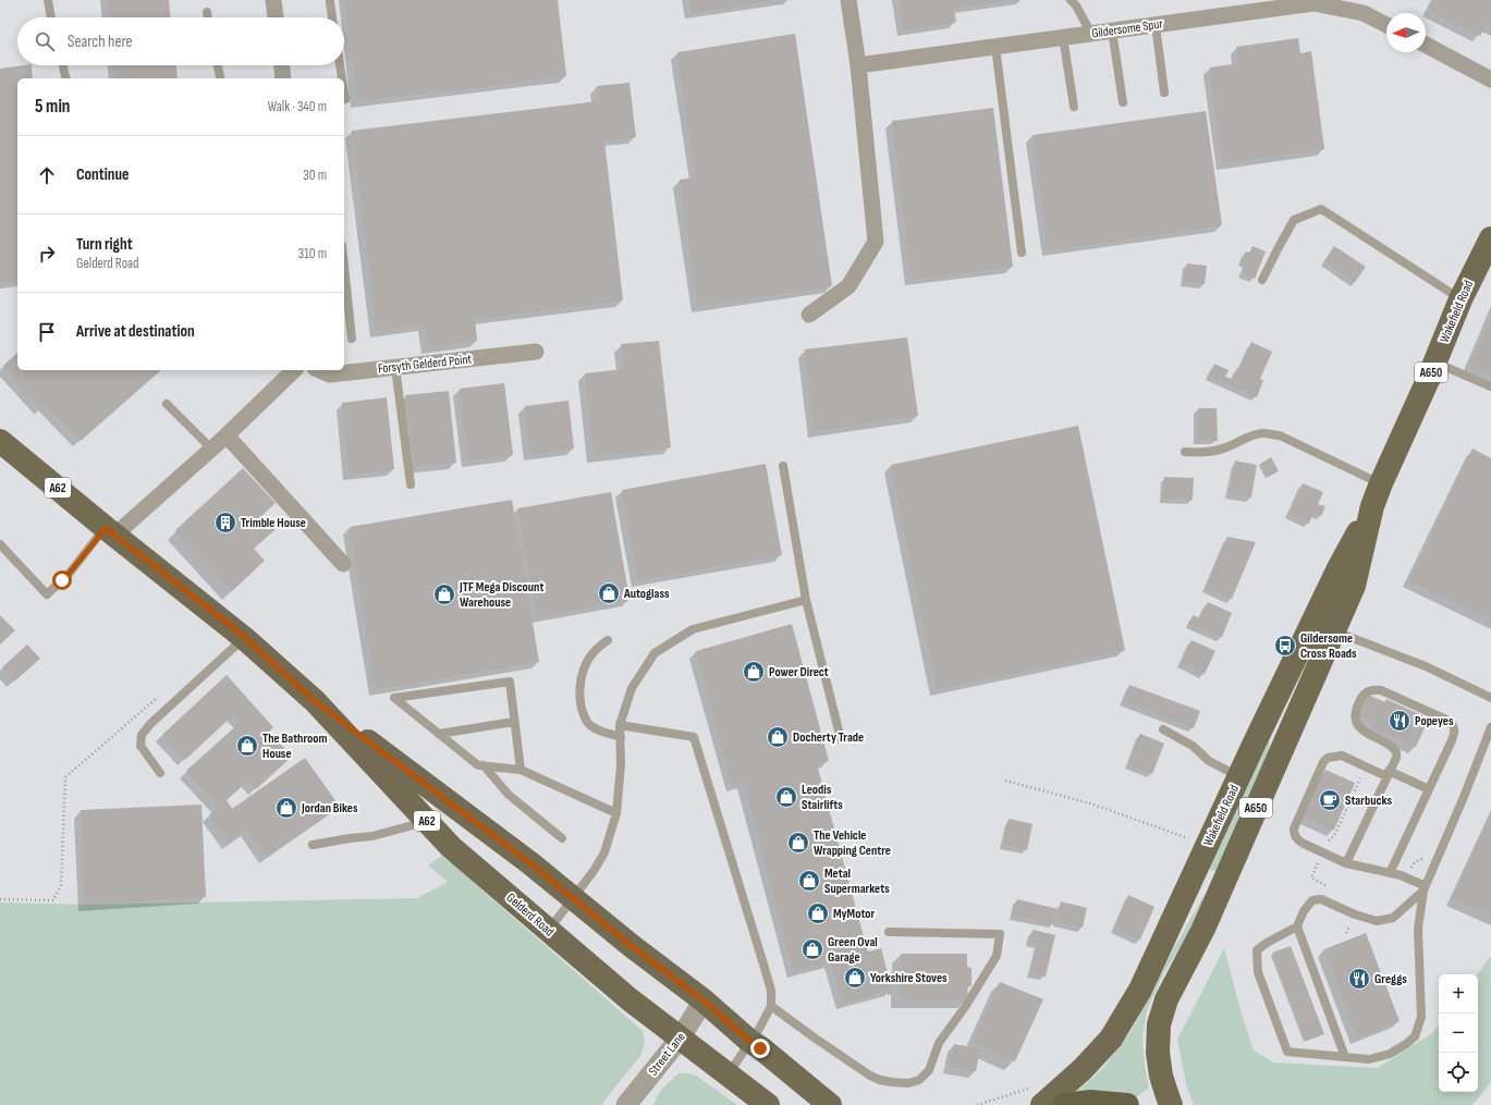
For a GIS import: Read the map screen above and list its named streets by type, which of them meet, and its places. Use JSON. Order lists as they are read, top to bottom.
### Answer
{
  "streets": {
    "main road": [
      "Wakefield Road",
      "A650",
      "A62",
      "Gelderd Road"
    ],
    "street": ["Gildersome Spur", "Forsyth Gelderd Point", "Street Lane"]
  },
  "crossings": [
    ["Gelderd Road", "Street Lane"]
  ],
  "places": {
    "building": ["Trimble House"],
    "shop": [
      "Autoglass",
      "JTF Mega Discount Warehouse",
      "Power Direct",
      "Docherty Trade",
      "The Bathroom House",
      "Leodis Stairlifts",
      "Jordan Bikes",
      "The Vehicle Wrapping Centre",
      "Metal Supermarkets",
      "MyMotor",
      "Green Oval Garage",
      "Yorkshire Stoves"
    ],
    "bus stop": ["Gildersome Cross Roads"],
    "restaurant": ["Popeyes", "Greggs"],
    "cafe": ["Starbucks"]
  },
  "north": "left",
  "page": {
    "search": "Search here",
    "heading": ["5 min", "Walk · 340 m"],
    "list": [
      ["Continue", "30 m"],
      ["Turn right", "Gelderd Road", "310 m"],
      "Arrive at destination"
    ],
    "map_buttons": ["+", "−"]
  }
}
